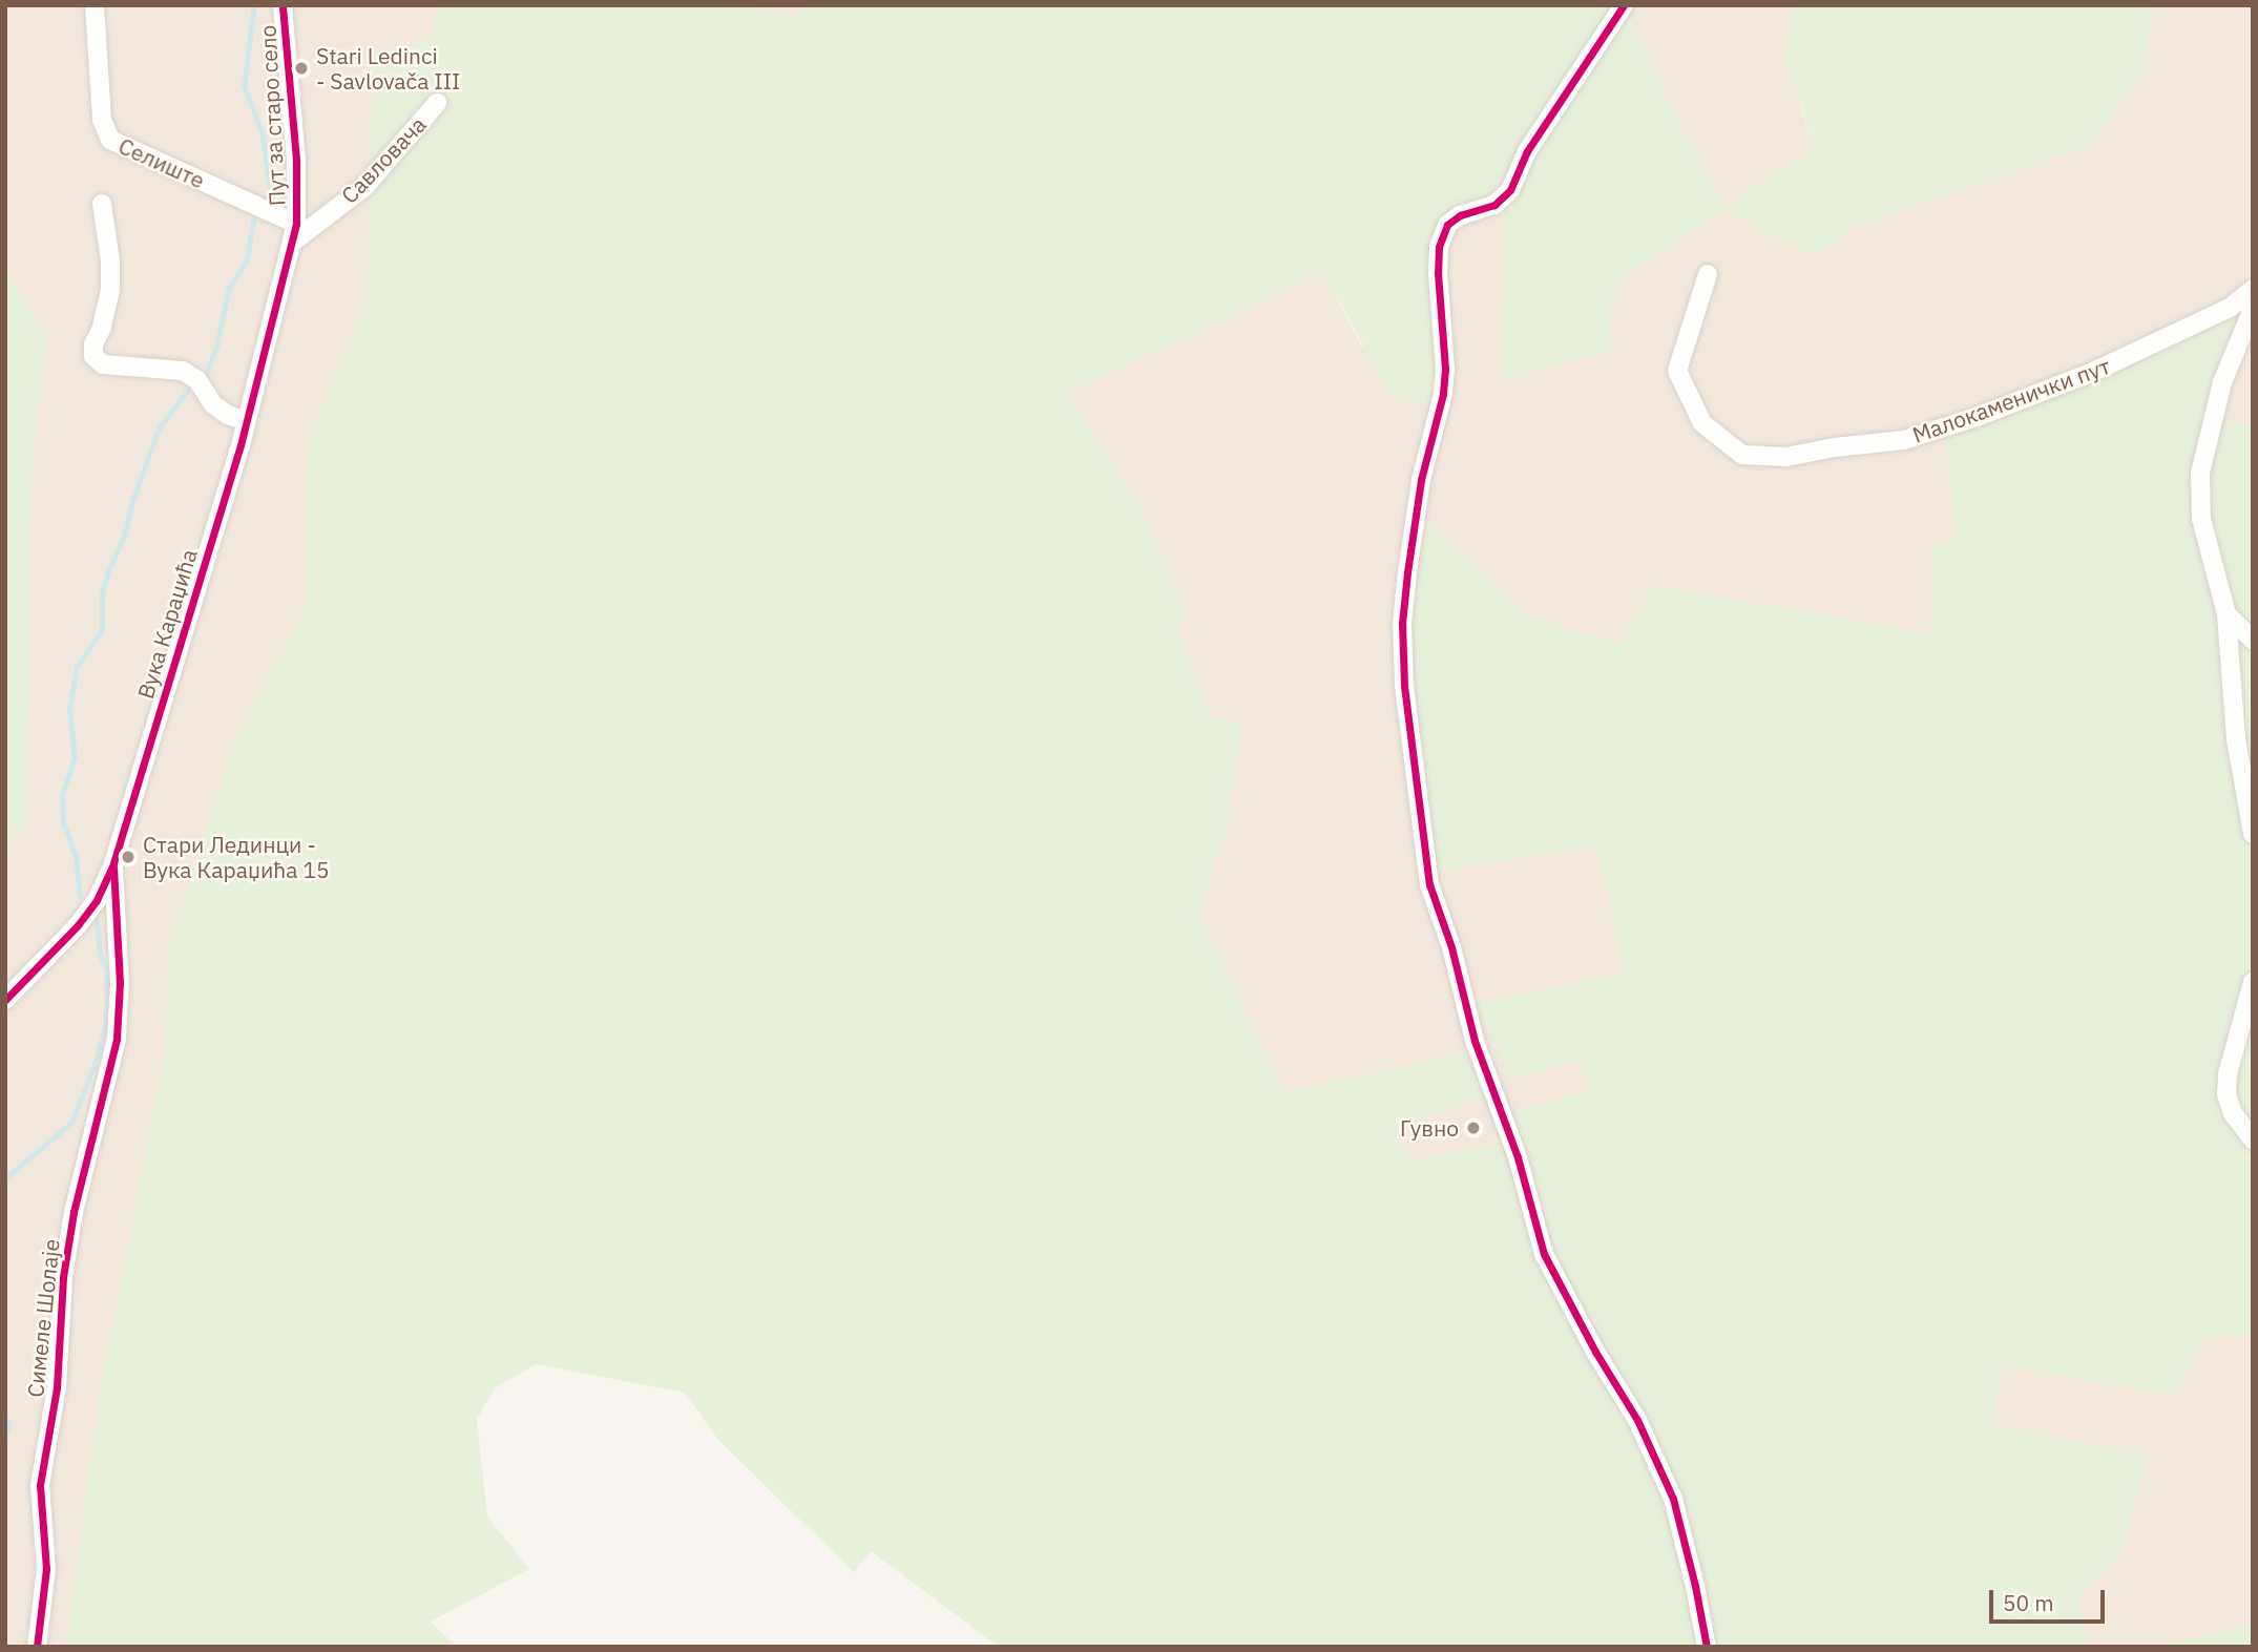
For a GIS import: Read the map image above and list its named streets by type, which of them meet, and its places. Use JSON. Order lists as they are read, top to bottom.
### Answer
{
  "streets": {
    "street": [
      "Пут за старо село",
      "Савловача",
      "Селиште",
      "Малокаменички пут",
      "Вука Караџића",
      "Симеле Шолаје"
    ]
  },
  "crossings": [
    ["Пут за старо село", "Савловача"],
    ["Пут за старо село", "Селиште"],
    ["Пут за старо село", "Вука Караџића"],
    ["Савловача", "Селиште"],
    ["Савловача", "Вука Караџића"],
    ["Селиште", "Вука Караџића"],
    ["Вука Караџића", "Симеле Шолаје"]
  ],
  "places": ["Stari Ledinci - Savlovača III", "Стари Лединци - Вука Караџића 15", "Гувно"],
  "scale_bar": "50 m"
}
